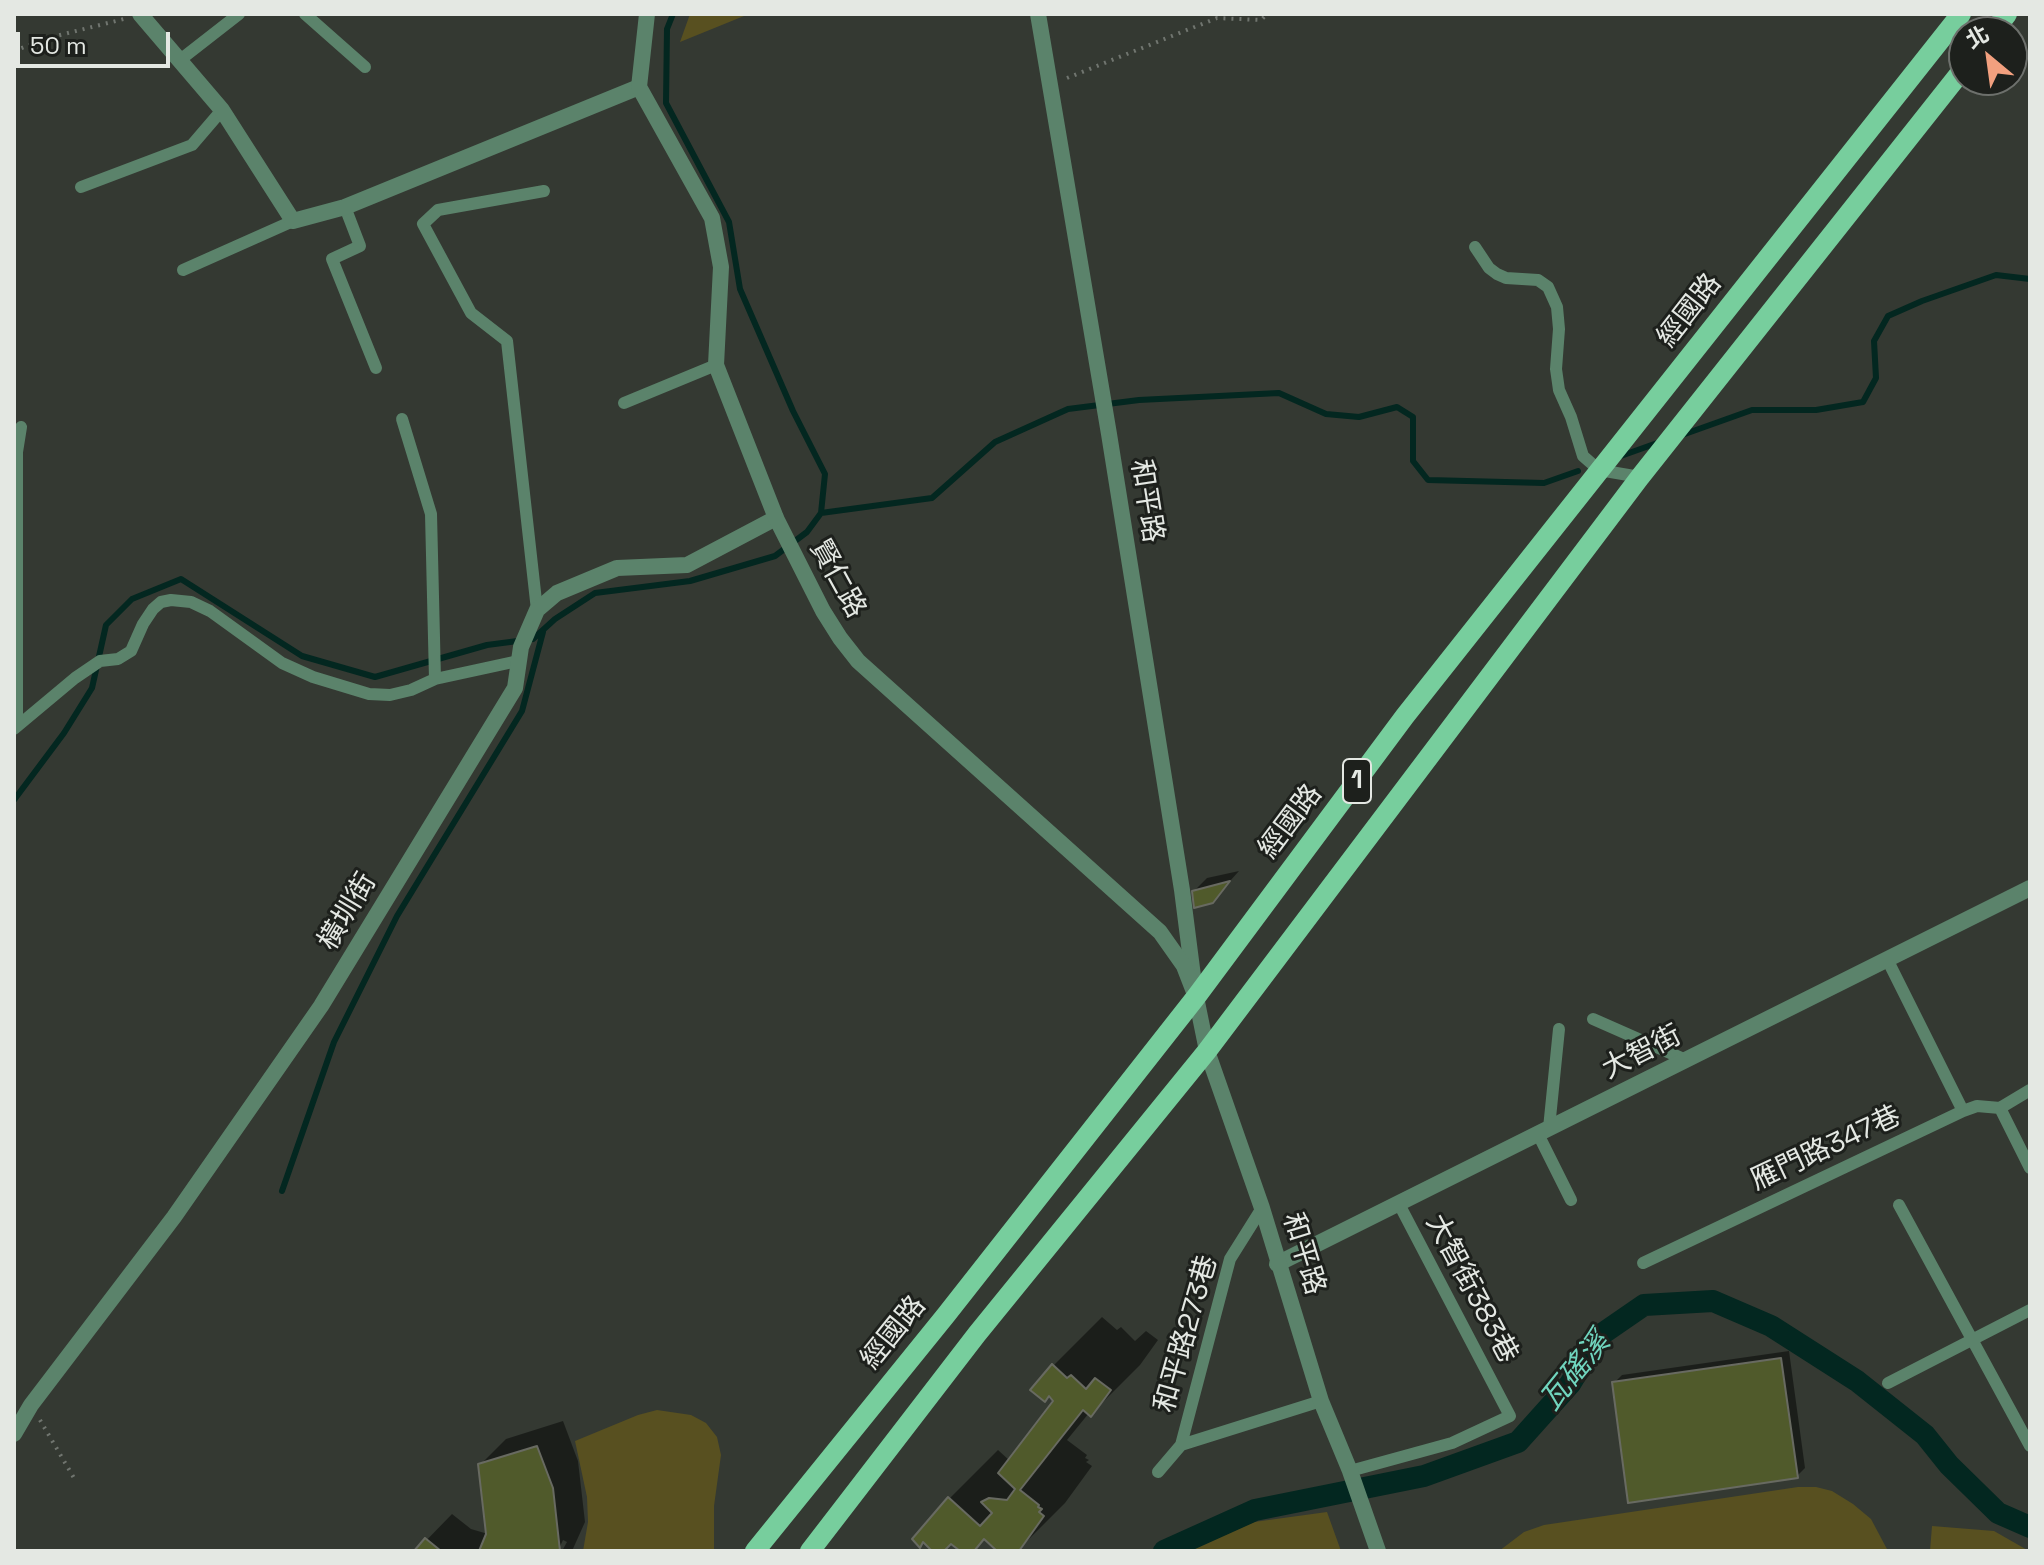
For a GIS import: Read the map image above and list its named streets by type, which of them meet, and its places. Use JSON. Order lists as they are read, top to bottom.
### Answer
{
  "streets": {
    "main road": ["經國路", "1"],
    "street": [
      "和平路",
      "賢仁路",
      "橫圳街",
      "大智街"
    ],
    "lane": ["雁門路347巷", "大智街383巷", "和平路273巷"]
  },
  "crossings": [
    ["經國路", "和平路"],
    ["經國路", "賢仁路"],
    ["和平路", "賢仁路"],
    ["和平路", "1"],
    ["和平路", "大智街"],
    ["和平路", "大智街383巷"],
    ["和平路", "和平路273巷"],
    ["賢仁路", "1"],
    ["大智街", "大智街383巷"]
  ],
  "water": ["瓦磘溪"],
  "scale_bar": "50 m",
  "north": "top left"
}
